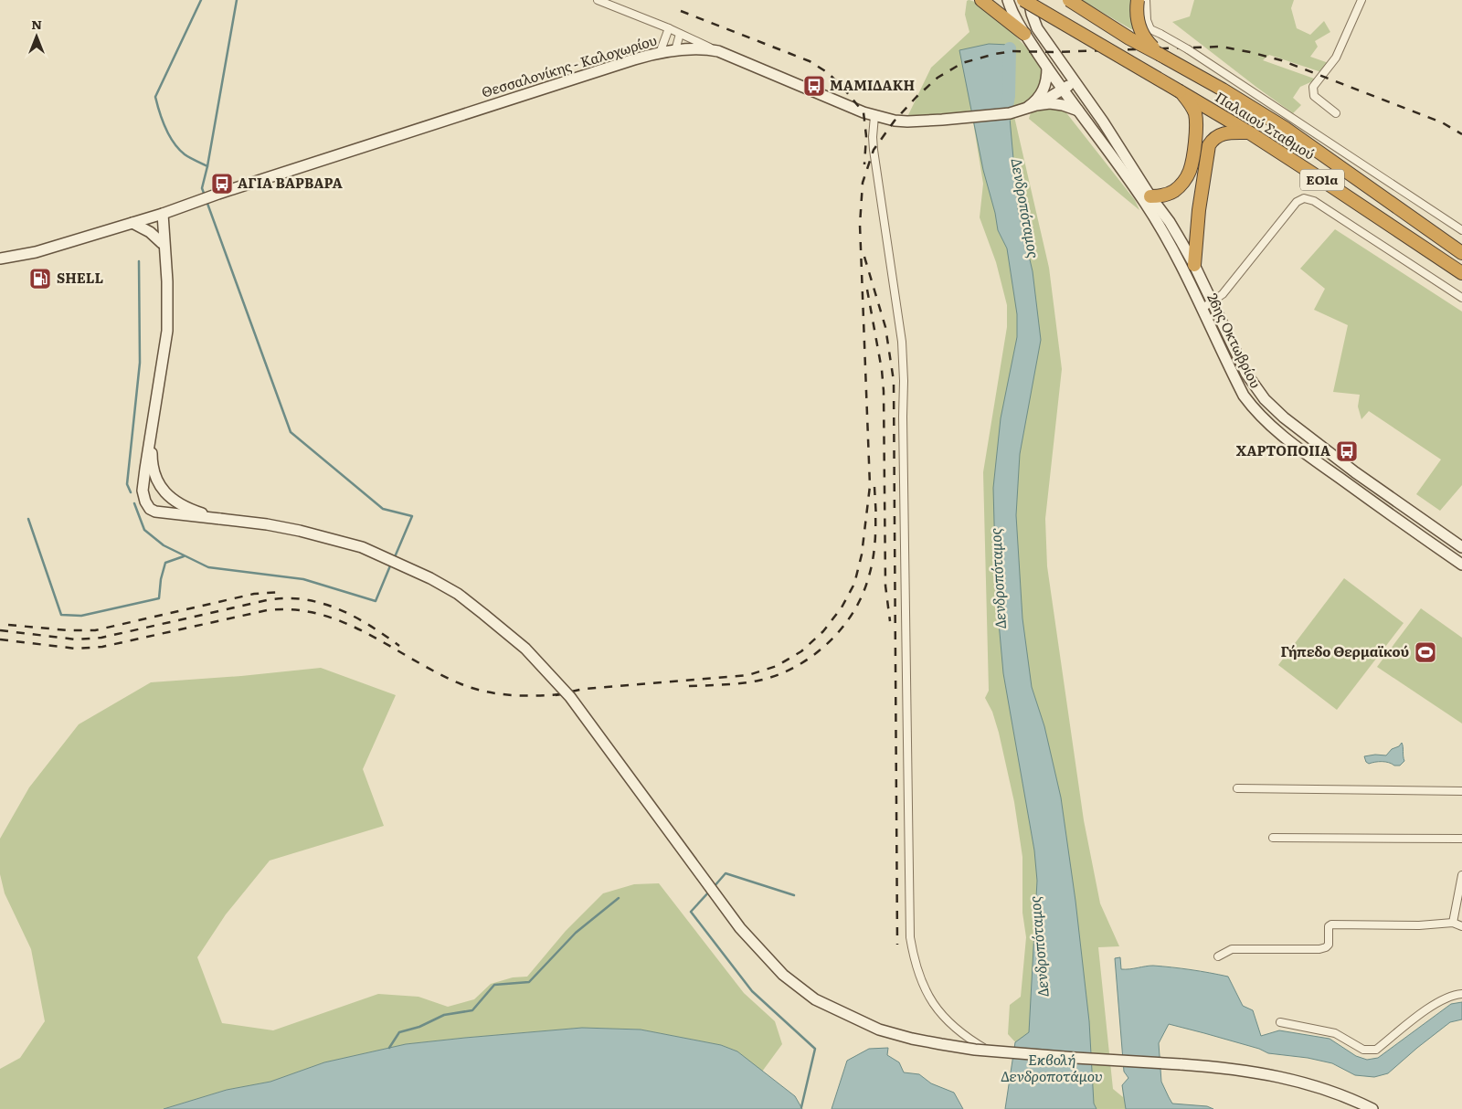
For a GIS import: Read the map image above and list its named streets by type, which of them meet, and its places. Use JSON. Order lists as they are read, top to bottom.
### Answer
{
  "streets": {
    "highway": ["Παλαιού Σταθμού", "ΕΟ1α"],
    "main road": ["Θεσσαλονίκης - Καλοχωρίου", "26ης Οκτωβρίου"]
  },
  "crossings": [
    ["Παλαιού Σταθμού", "ΕΟ1α"]
  ],
  "water": ["Δενδροπόταμος", "Εκβολή Δενδροποτάμου"],
  "places": {
    "bus stop": ["ΜΑΜΙΔΑΚΗ", "ΑΓΙΑ ΒΑΡΒΑΡΑ", "ΧΑΡΤΟΠΟΙΙΑ"],
    "fuel station": ["SHELL"],
    "sports": ["Γήπεδο Θερμαϊκού"]
  },
  "north": "top"
}
